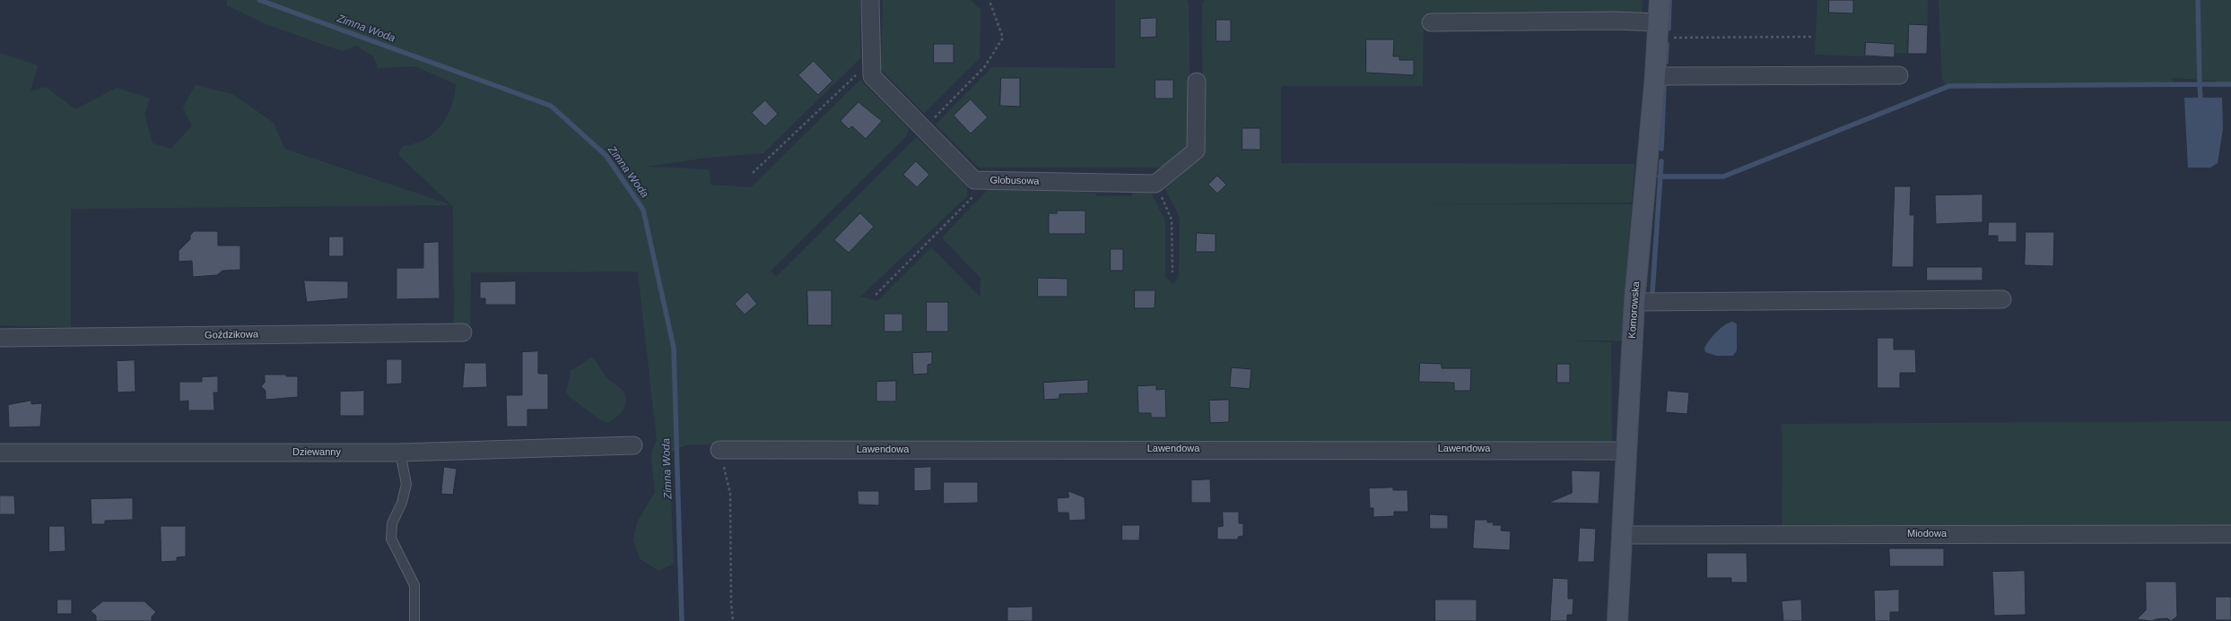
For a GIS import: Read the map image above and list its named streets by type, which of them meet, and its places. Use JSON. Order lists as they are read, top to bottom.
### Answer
{
  "streets": {
    "street": [
      "Globusowa",
      "Komorowska",
      "Goździkowa",
      "Lawendowa",
      "Dziewanny",
      "Miodowa"
    ]
  },
  "crossings": [
    ["Komorowska", "Lawendowa"],
    ["Komorowska", "Miodowa"]
  ],
  "water": ["Zimna Woda"]
}
